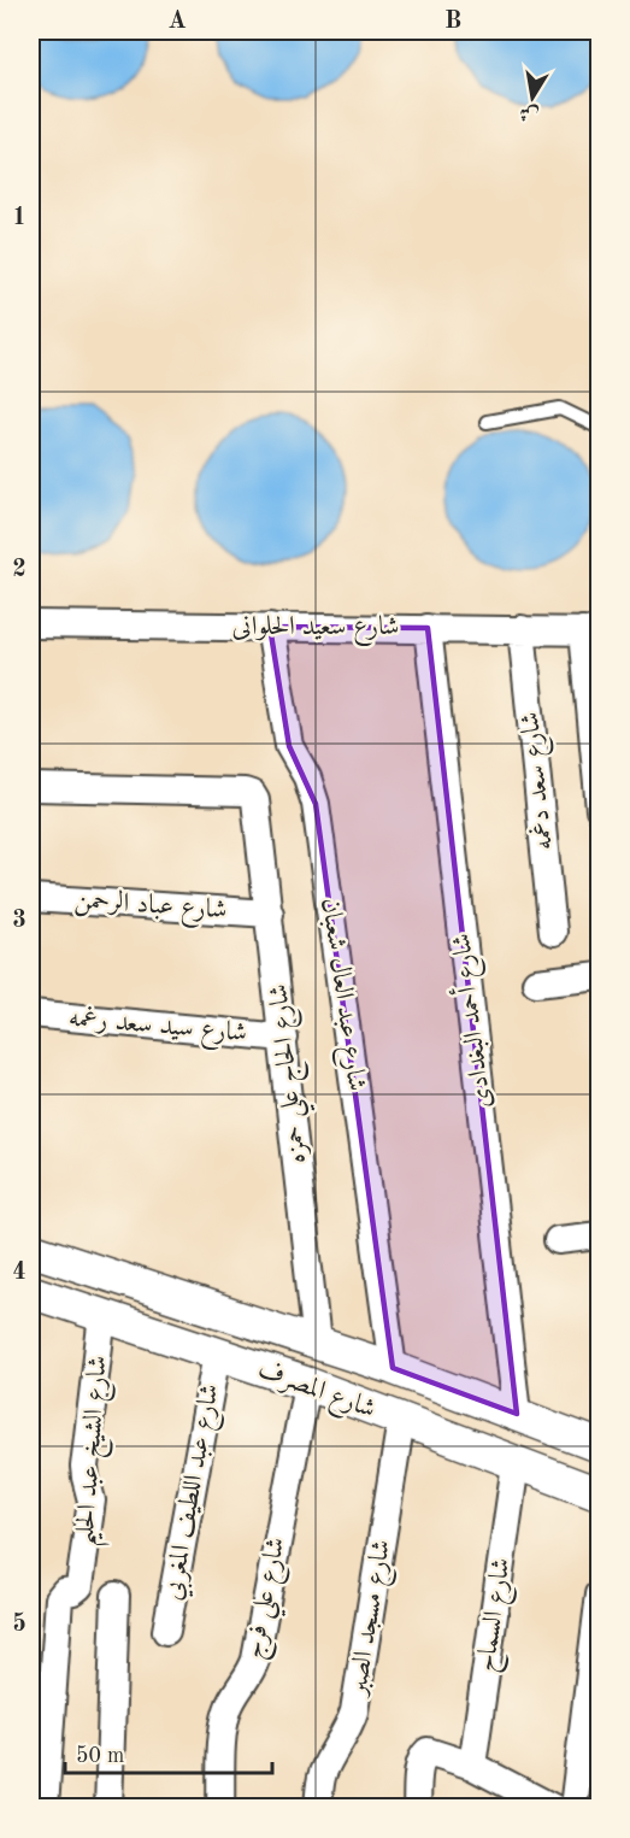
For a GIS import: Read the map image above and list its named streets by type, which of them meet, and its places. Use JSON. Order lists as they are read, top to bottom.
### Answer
{
  "streets": {
    "street": [
      "شارع سعيد الحلوانى",
      "شارع سعد دغمه",
      "شارع عباد الرحمن",
      "شارع عبد العال شعبان",
      "شارع أحمد البغدادى",
      "شارع سيد سعد رغمه",
      "شارع الحاج علي حمزه",
      "شارع المصرف",
      "شارع الشيخ عبد الحليم",
      "شارع عبد اللطيف المغربي",
      "شارع علي فرج",
      "شارع السماح",
      "شارع مسجد الصبر"
    ]
  },
  "crossings": [
    ["شارع سعيد الحلوانى", "شارع سعد دغمه"],
    ["شارع سعيد الحلوانى", "شارع عبد العال شعبان"],
    ["شارع سعيد الحلوانى", "شارع أحمد البغدادى"],
    ["شارع عباد الرحمن", "شارع الحاج علي حمزه"],
    ["شارع عبد العال شعبان", "شارع المصرف"],
    ["شارع أحمد البغدادى", "شارع المصرف"],
    ["شارع سيد سعد رغمه", "شارع الحاج علي حمزه"],
    ["شارع الحاج علي حمزه", "شارع المصرف"],
    ["شارع المصرف", "شارع الشيخ عبد الحليم"],
    ["شارع المصرف", "شارع عبد اللطيف المغربي"],
    ["شارع المصرف", "شارع علي فرج"],
    ["شارع المصرف", "شارع السماح"],
    ["شارع المصرف", "شارع مسجد الصبر"]
  ],
  "scale_bar": "50 m",
  "north": "bottom",
  "grid": {
    "columns": ["A", "B"],
    "rows": [
      "1",
      "2",
      "3",
      "4",
      "5"
    ]
  }
}
